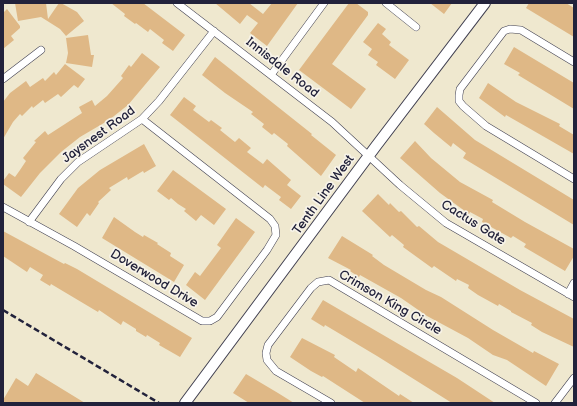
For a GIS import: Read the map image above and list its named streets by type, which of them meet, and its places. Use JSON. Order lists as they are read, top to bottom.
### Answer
{
  "streets": {
    "street": [
      "Innisdale Road",
      "Jaysnest Road",
      "Tenth Line West",
      "Cactus Gate",
      "Doverwood Drive",
      "Crimson King Circle"
    ]
  },
  "crossings": [
    ["Innisdale Road", "Jaysnest Road"],
    ["Innisdale Road", "Tenth Line West"],
    ["Innisdale Road", "Cactus Gate"],
    ["Jaysnest Road", "Doverwood Drive"],
    ["Tenth Line West", "Cactus Gate"]
  ]
}
